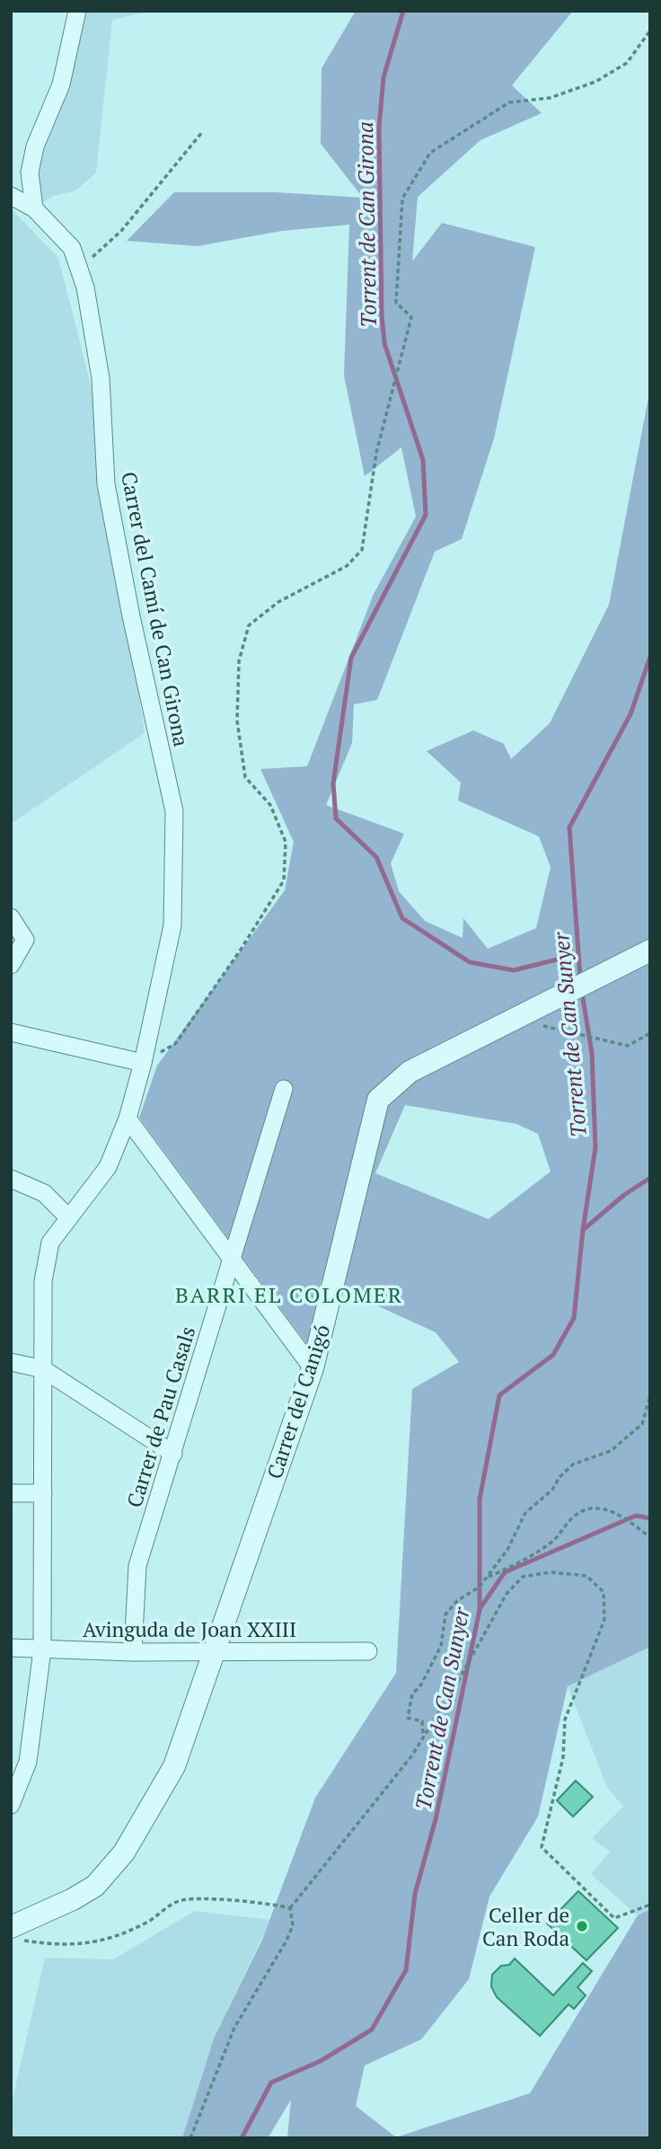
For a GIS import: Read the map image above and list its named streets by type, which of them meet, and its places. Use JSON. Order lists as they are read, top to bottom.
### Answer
{
  "streets": {
    "street": [
      "Carrer del Camí de Can Girona",
      "Carrer del Canigó",
      "Carrer de Pau Casals",
      "Avinguda de Joan XXIII"
    ]
  },
  "crossings": [
    ["Carrer del Camí de Can Girona", "Avinguda de Joan XXIII"],
    ["Carrer del Canigó", "Avinguda de Joan XXIII"],
    ["Carrer de Pau Casals", "Avinguda de Joan XXIII"]
  ],
  "districts": ["BARRI EL COLOMER"],
  "water": ["Torrent de Can Girona", "Torrent de Can Sunyer"],
  "places": ["Celler de Can Roda"]
}
